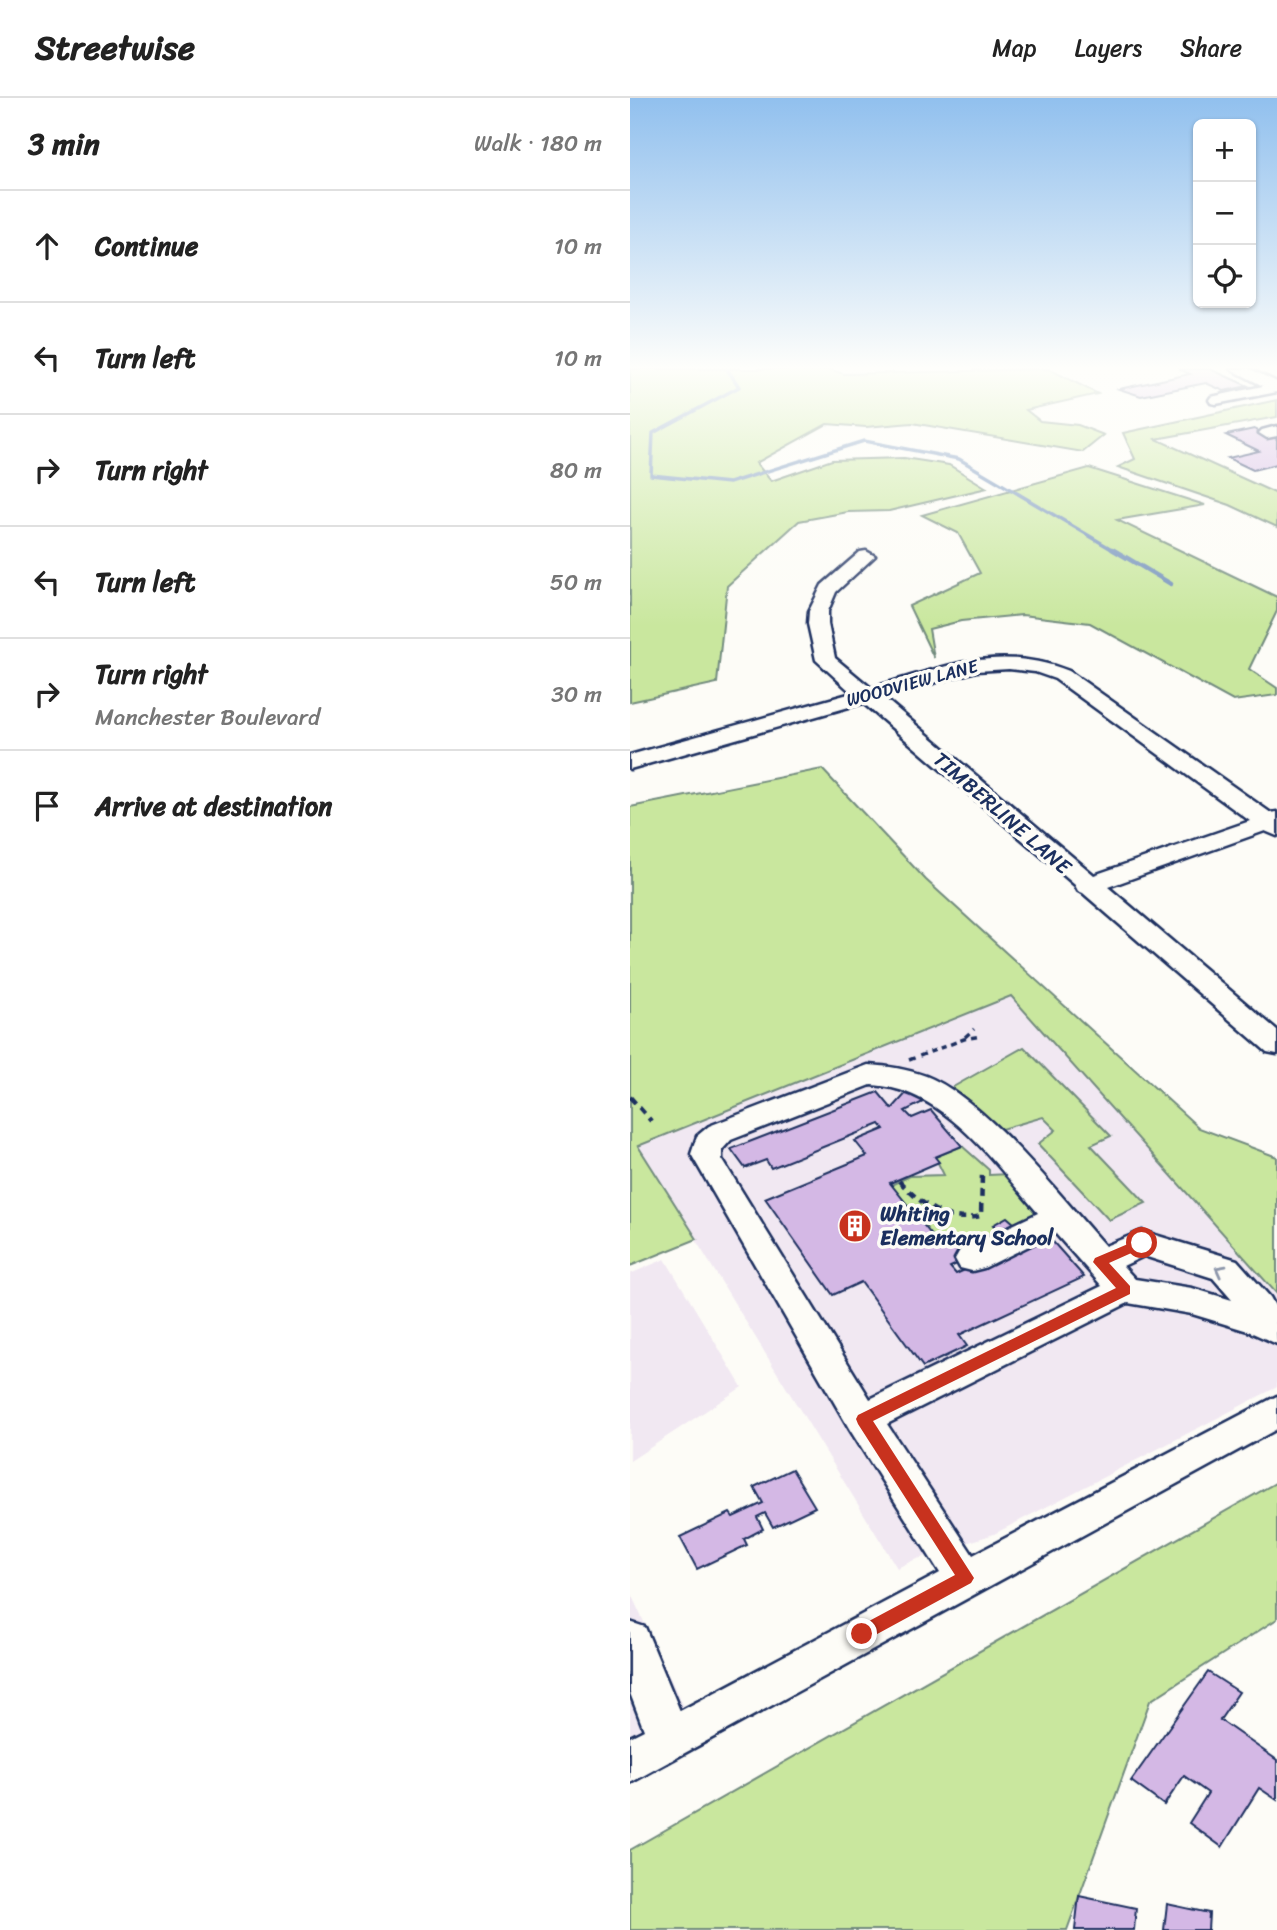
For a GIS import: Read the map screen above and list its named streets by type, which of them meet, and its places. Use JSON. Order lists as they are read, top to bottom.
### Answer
{
  "streets": {
    "street": ["WOODVIEW LANE", "TIMBERLINE LANE"]
  },
  "crossings": [
    ["WOODVIEW LANE", "TIMBERLINE LANE"]
  ],
  "places": {
    "building": ["Whiting Elementary School"]
  },
  "page": {
    "header": "Streetwise",
    "nav": ["Map", "Layers", "Share"],
    "heading": ["3 min", "Walk · 180 m"],
    "map_buttons": ["+", "−"],
    "list": [
      ["Continue", "10 m"],
      ["Turn left", "10 m"],
      ["Turn right", "80 m"],
      ["Turn left", "50 m"],
      ["Turn right", "Manchester Boulevard", "30 m"],
      "Arrive at destination"
    ]
  }
}
